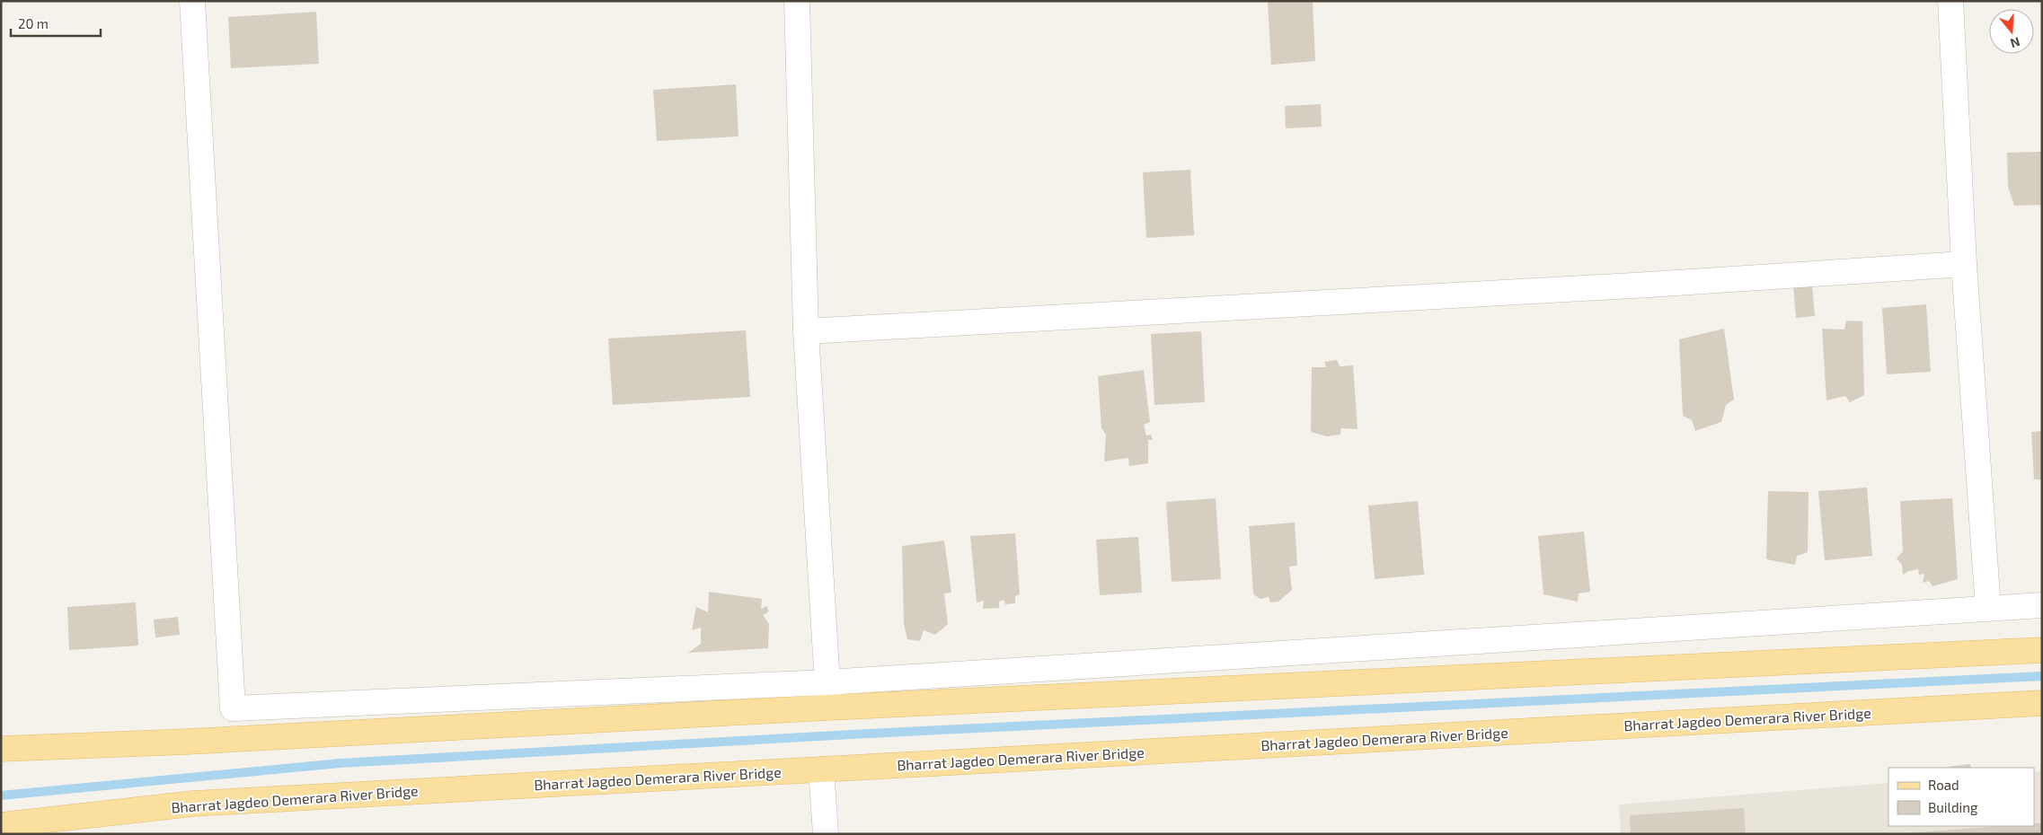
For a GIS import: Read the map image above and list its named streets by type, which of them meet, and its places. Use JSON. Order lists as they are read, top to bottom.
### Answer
{
  "streets": {
    "main road": ["Bharrat Jagdeo Demerara River Bridge"]
  },
  "legend": ["Road", "Building"],
  "scale_bar": "20 m",
  "north": "bottom"
}
